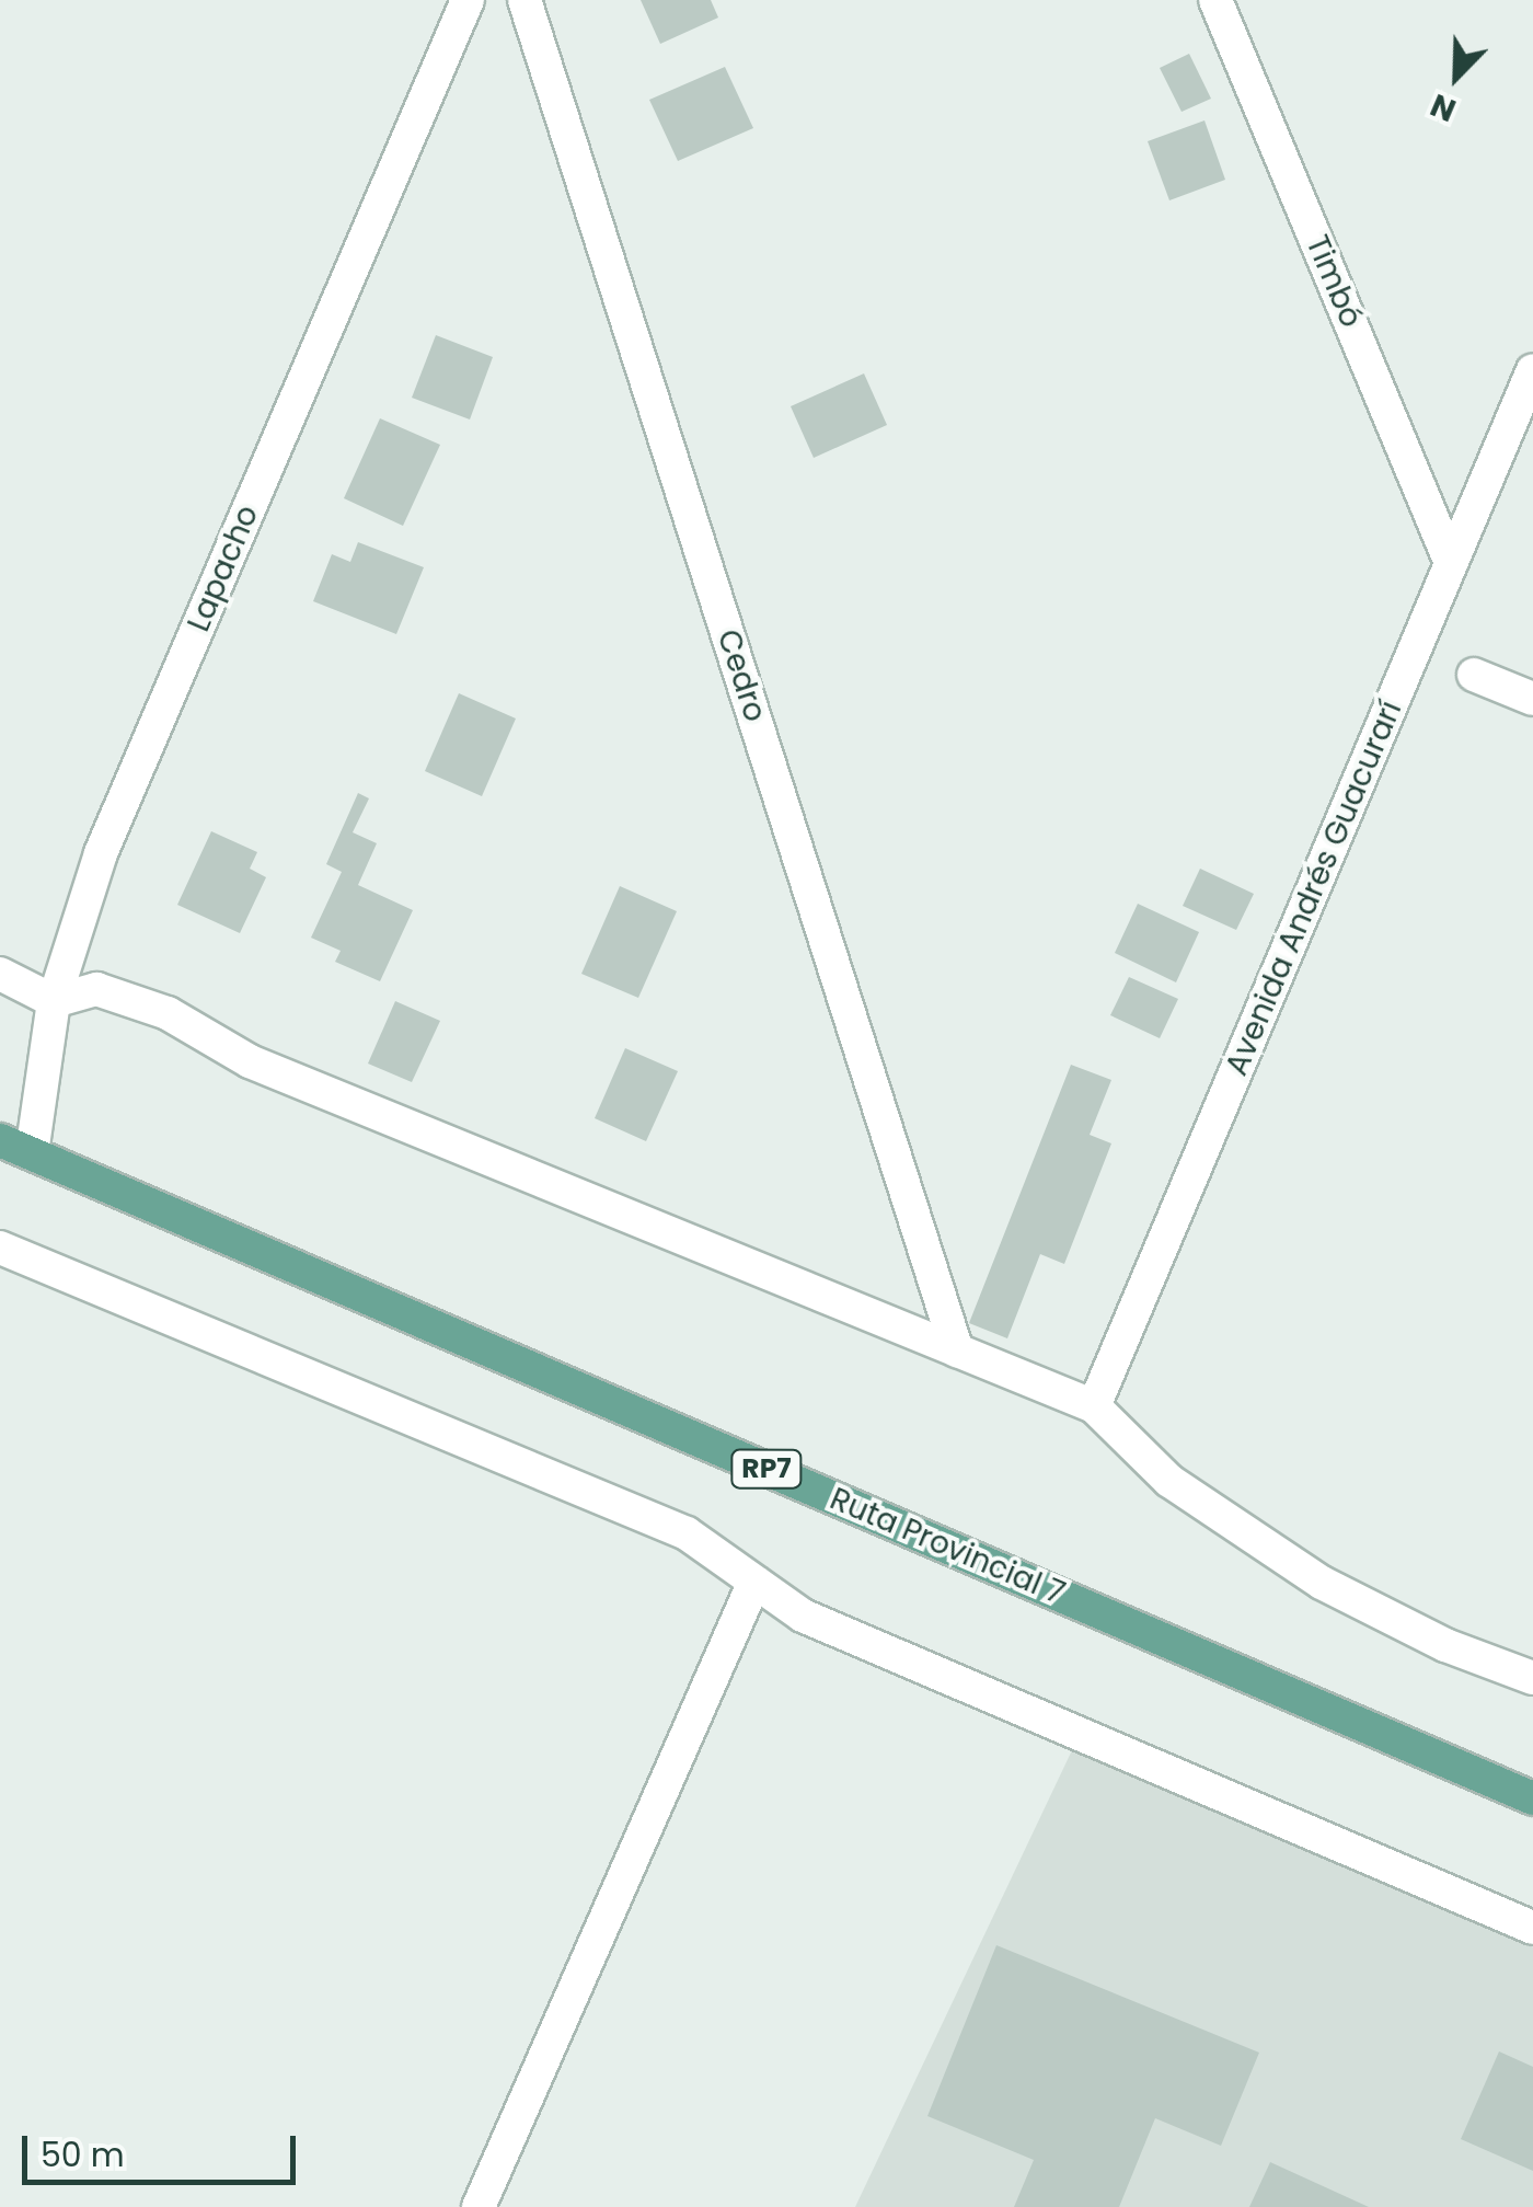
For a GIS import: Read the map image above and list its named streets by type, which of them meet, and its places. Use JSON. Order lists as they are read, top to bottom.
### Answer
{
  "streets": {
    "main road": ["RP7", "Ruta Provincial 7"],
    "street": [
      "Timbó",
      "Lapacho",
      "Cedro",
      "Avenida Andrés Guacurarí"
    ]
  },
  "crossings": [
    ["Timbó", "Avenida Andrés Guacurarí"],
    ["Lapacho", "Ruta Provincial 7"]
  ],
  "scale_bar": "50 m",
  "north": "bottom left"
}
